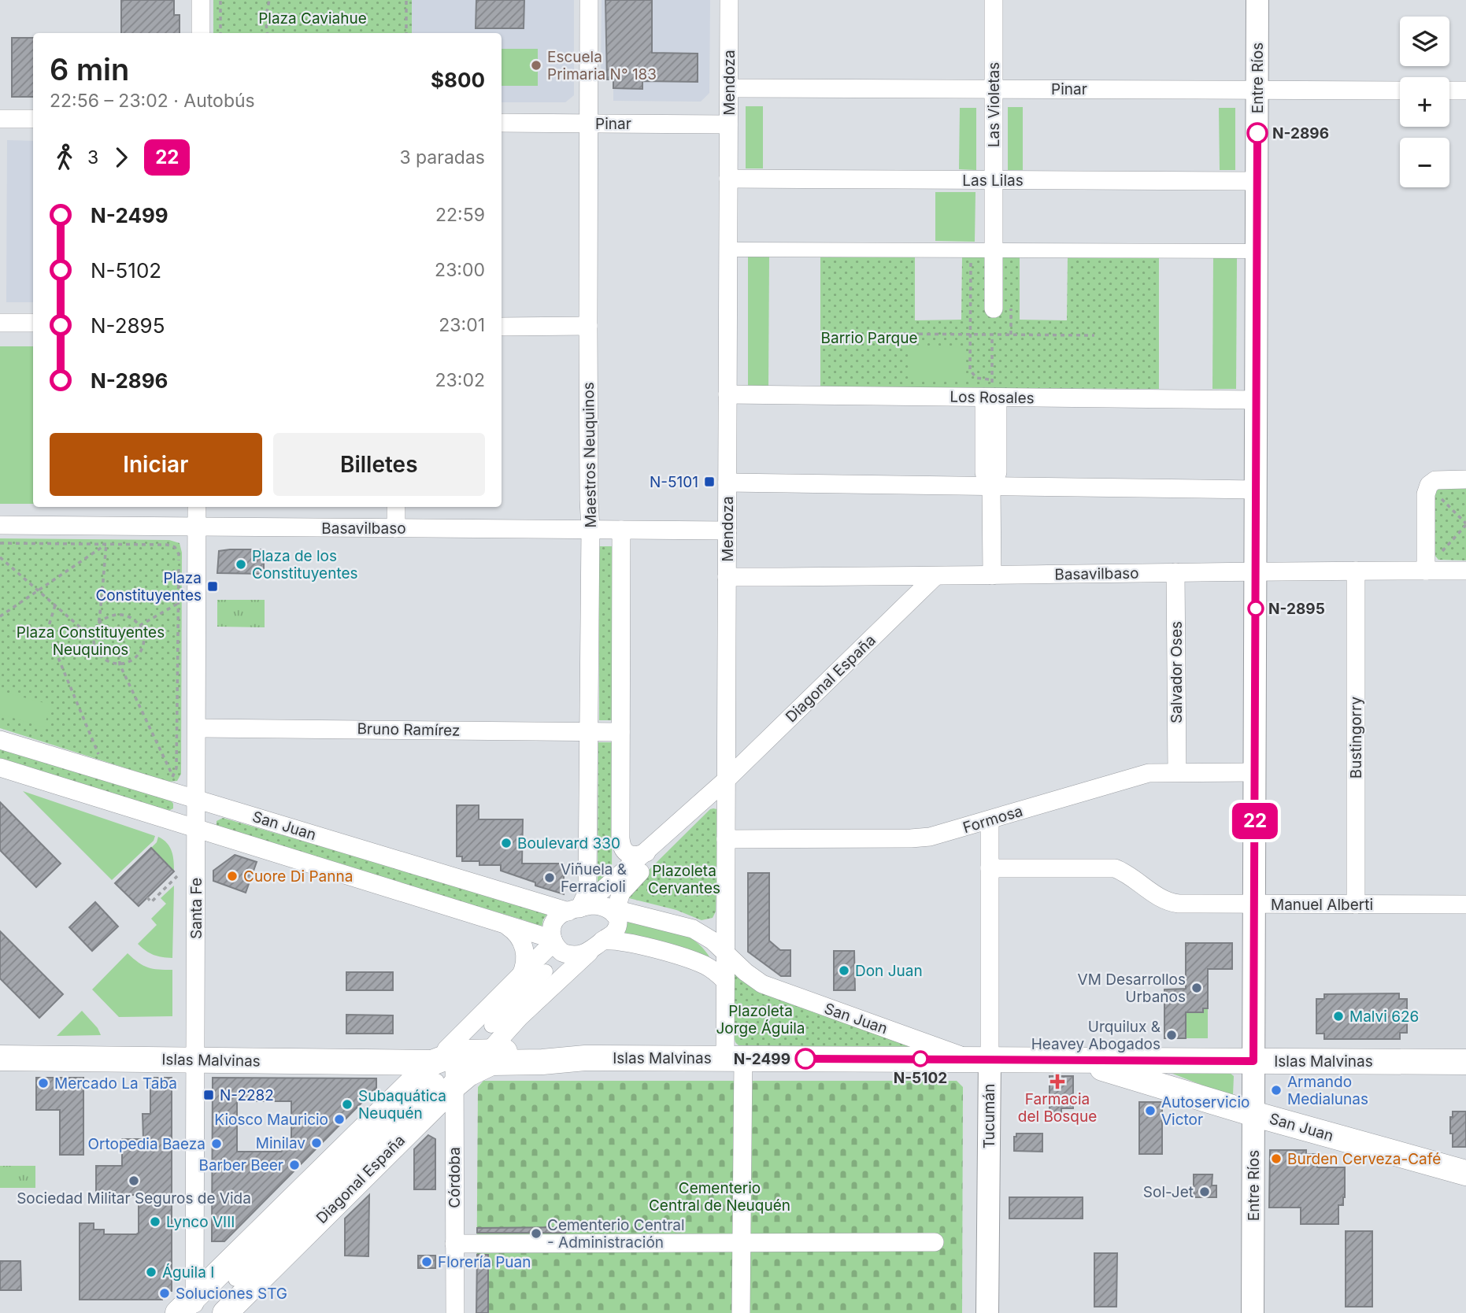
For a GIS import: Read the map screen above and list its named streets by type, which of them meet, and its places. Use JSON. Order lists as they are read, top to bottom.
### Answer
{
  "streets": {
    "main road": ["Diagonal España", "San Juan", "Islas Malvinas"],
    "street": [
      "Entre Ríos",
      "Mendoza",
      "Pinar",
      "Las Violetas",
      "Las Lilas",
      "Los Rosales",
      "Maestros Neuquinos",
      "Basavilbaso",
      "Salvador Oses",
      "Bruno Ramírez",
      "Bustingorry",
      "Formosa",
      "Manuel Alberti",
      "Santa Fe",
      "Tucumán",
      "Córdoba"
    ]
  },
  "crossings": [
    ["Entre Ríos", "Pinar"],
    ["Entre Ríos", "Las Lilas"],
    ["Entre Ríos", "Los Rosales"],
    ["Entre Ríos", "Basavilbaso"],
    ["Entre Ríos", "Formosa"],
    ["Entre Ríos", "San Juan"],
    ["Entre Ríos", "Manuel Alberti"],
    ["Entre Ríos", "Islas Malvinas"],
    ["Mendoza", "Pinar"],
    ["Mendoza", "Las Lilas"],
    ["Mendoza", "Los Rosales"],
    ["Mendoza", "Basavilbaso"],
    ["Mendoza", "Diagonal España"],
    ["Mendoza", "Formosa"],
    ["Mendoza", "San Juan"],
    ["Mendoza", "Islas Malvinas"],
    ["Pinar", "Las Violetas"],
    ["Pinar", "Maestros Neuquinos"],
    ["Las Violetas", "Las Lilas"],
    ["Maestros Neuquinos", "Basavilbaso"],
    ["Maestros Neuquinos", "Diagonal España"],
    ["Maestros Neuquinos", "Bruno Ramírez"],
    ["Maestros Neuquinos", "San Juan"],
    ["Basavilbaso", "Salvador Oses"],
    ["Basavilbaso", "Diagonal España"],
    ["Basavilbaso", "Bustingorry"],
    ["Basavilbaso", "Santa Fe"],
    ["Salvador Oses", "Formosa"],
    ["Diagonal España", "San Juan"],
    ["Diagonal España", "Santa Fe"],
    ["Diagonal España", "Islas Malvinas"],
    ["Diagonal España", "Córdoba"],
    ["Bruno Ramírez", "Santa Fe"],
    ["Bustingorry", "Manuel Alberti"],
    ["Formosa", "Tucumán"],
    ["San Juan", "Santa Fe"],
    ["San Juan", "Islas Malvinas"],
    ["San Juan", "Tucumán"],
    ["Manuel Alberti", "Tucumán"],
    ["Santa Fe", "Islas Malvinas"],
    ["Islas Malvinas", "Tucumán"],
    ["Islas Malvinas", "Córdoba"]
  ],
  "parks": [
    "Plaza Caviahue",
    "Barrio Parque",
    "Plaza Constituyentes Neuquinos",
    "Plazoleta Cervantes",
    "Plazoleta Jorge Águila",
    "Cementerio Central de Neuquén"
  ],
  "places": {
    "other": [
      "Escuela Primaria N° 183",
      "N-2896",
      "Plaza de los Constituyentes",
      "N-2895",
      "Boulevard 330",
      "Cuore Di Panna",
      "Viñuela & Ferracioli",
      "Don Juan",
      "VM Desarrollos Urbanos",
      "Malvi 626",
      "Urquilux & Heavey Abogados",
      "N-2499",
      "N-5102",
      "Mercado La Taba",
      "Armando Medialunas",
      "Subaquática Neuquén",
      "Autoservicio Victor",
      "Kiosco Mauricio",
      "Minilav",
      "Ortopedia Baeza",
      "Burden Cerveza-Café",
      "Barber Beer",
      "Sociedad Militar Seguros de Vida",
      "Sol-Jet",
      "Lynco VIII",
      "Cementerio Central - Administración",
      "Florería Puan",
      "Águila I",
      "Soluciones STG"
    ],
    "transit": ["N-5101", "Plaza Constituyentes", "N-2282"],
    "health": ["Farmacia del Bosque"]
  },
  "lines": ["bus line 22"],
  "page": {
    "on_map": "22",
    "map_buttons": ["+", "−"],
    "heading": ["6 min", "22:56 – 23:02 · Autobús", "$800"],
    "legs": ["3", "22", "3 paradas"],
    "list": [
      {
        "name": "N-2499",
        "value": "22:59"
      },
      {
        "name": "N-5102",
        "value": "23:00"
      },
      {
        "name": "N-2895",
        "value": "23:01"
      },
      {
        "name": "N-2896",
        "value": "23:02"
      }
    ],
    "buttons": ["Iniciar", "Billetes"]
  }
}
